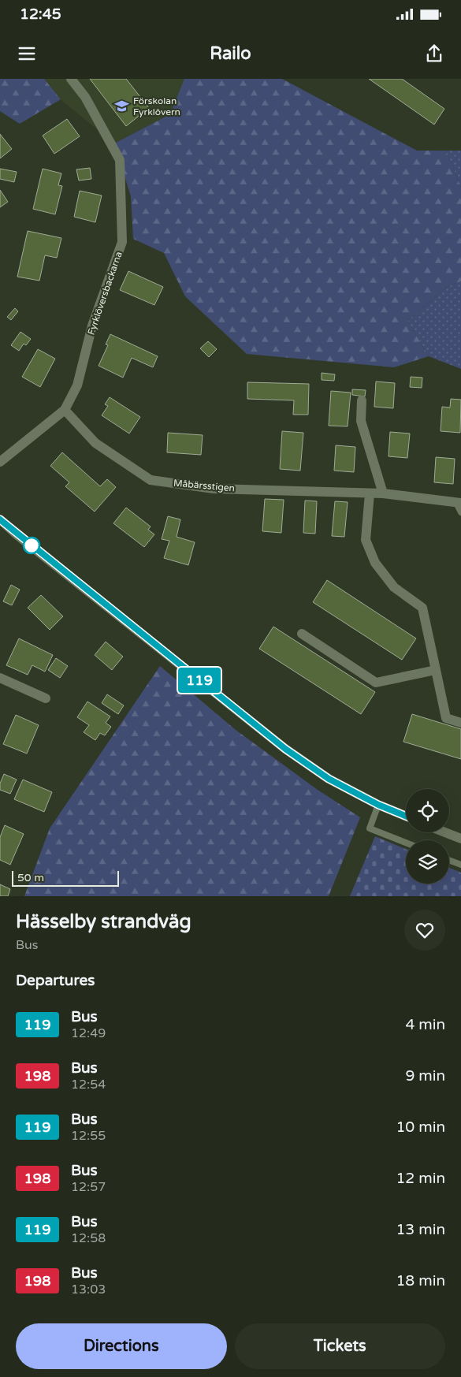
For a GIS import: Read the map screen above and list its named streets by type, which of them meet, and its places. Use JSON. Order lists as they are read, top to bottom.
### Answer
{
  "streets": {
    "street": ["Fyrklöversbackarna", "Måbärsstigen"]
  },
  "crossings": [
    ["Fyrklöversbackarna", "Måbärsstigen"]
  ],
  "places": {
    "school or university": ["Förskolan Fyrklövern"]
  },
  "lines": ["bus line 119"],
  "scale_bar": "50 m",
  "page": {
    "status": "12:45",
    "header": "Railo",
    "on_map": "119",
    "scale": "50 m",
    "heading": [
      ["Hässelby strandväg", "Bus"],
      "Departures"
    ],
    "list": [
      {
        "mark": "119",
        "name": "Bus",
        "note": "12:49",
        "value": "4 min"
      },
      {
        "mark": "198",
        "name": "Bus",
        "note": "12:54",
        "value": "9 min"
      },
      {
        "mark": "119",
        "name": "Bus",
        "note": "12:55",
        "value": "10 min"
      },
      {
        "mark": "198",
        "name": "Bus",
        "note": "12:57",
        "value": "12 min"
      },
      {
        "mark": "119",
        "name": "Bus",
        "note": "12:58",
        "value": "13 min"
      },
      {
        "mark": "198",
        "name": "Bus",
        "note": "13:03",
        "value": "18 min"
      }
    ],
    "buttons": ["Directions", "Tickets"]
  }
}
